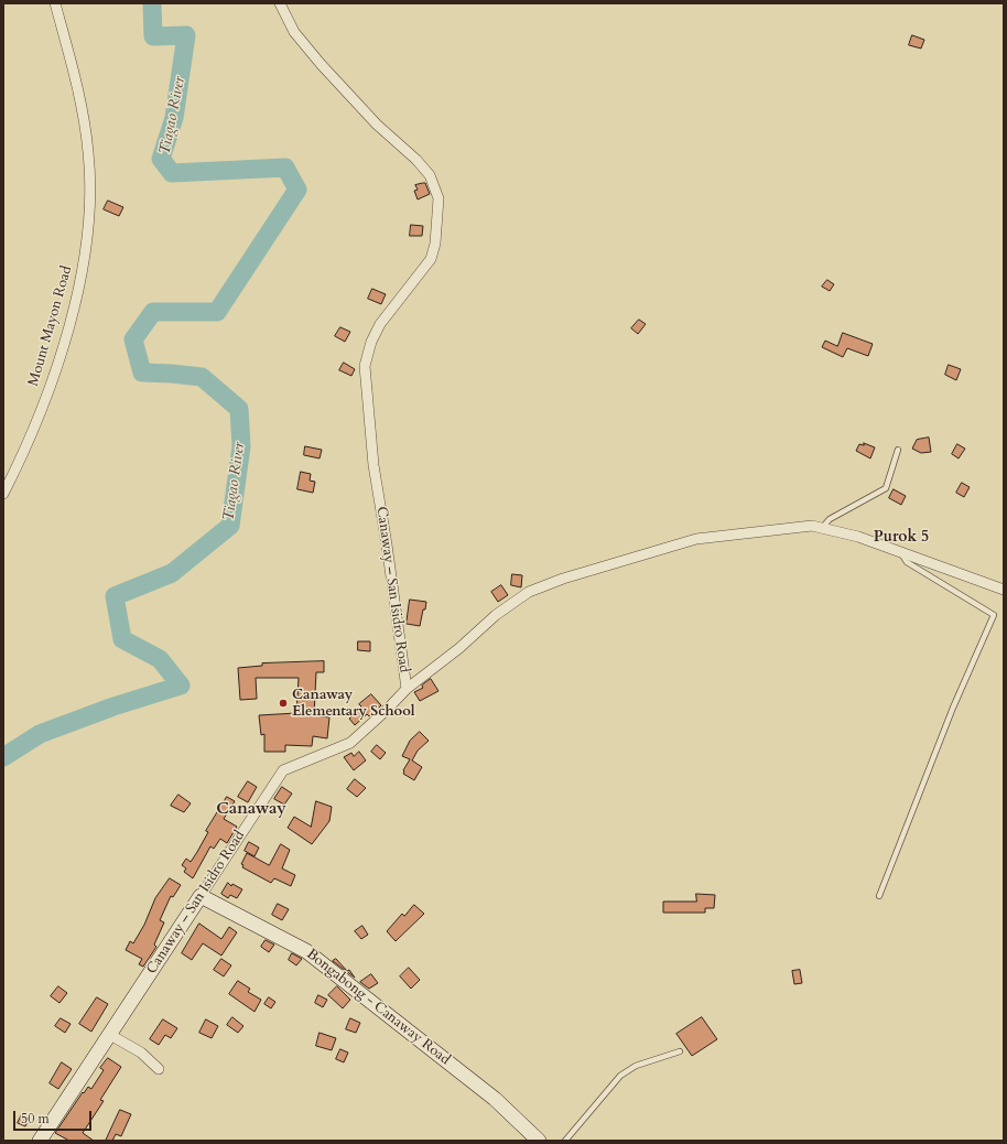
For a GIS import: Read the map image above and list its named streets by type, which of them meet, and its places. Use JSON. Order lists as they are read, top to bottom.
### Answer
{
  "streets": {
    "street": ["Mount Mayon Road", "Canaway – San Isidro Road", "Bongabong - Canaway Road"]
  },
  "crossings": [
    ["Canaway – San Isidro Road", "Bongabong - Canaway Road"]
  ],
  "districts": ["Purok 5", "Canaway"],
  "water": ["Tiagao River"],
  "places": ["Canaway Elementary School"],
  "scale_bar": "50 m"
}
